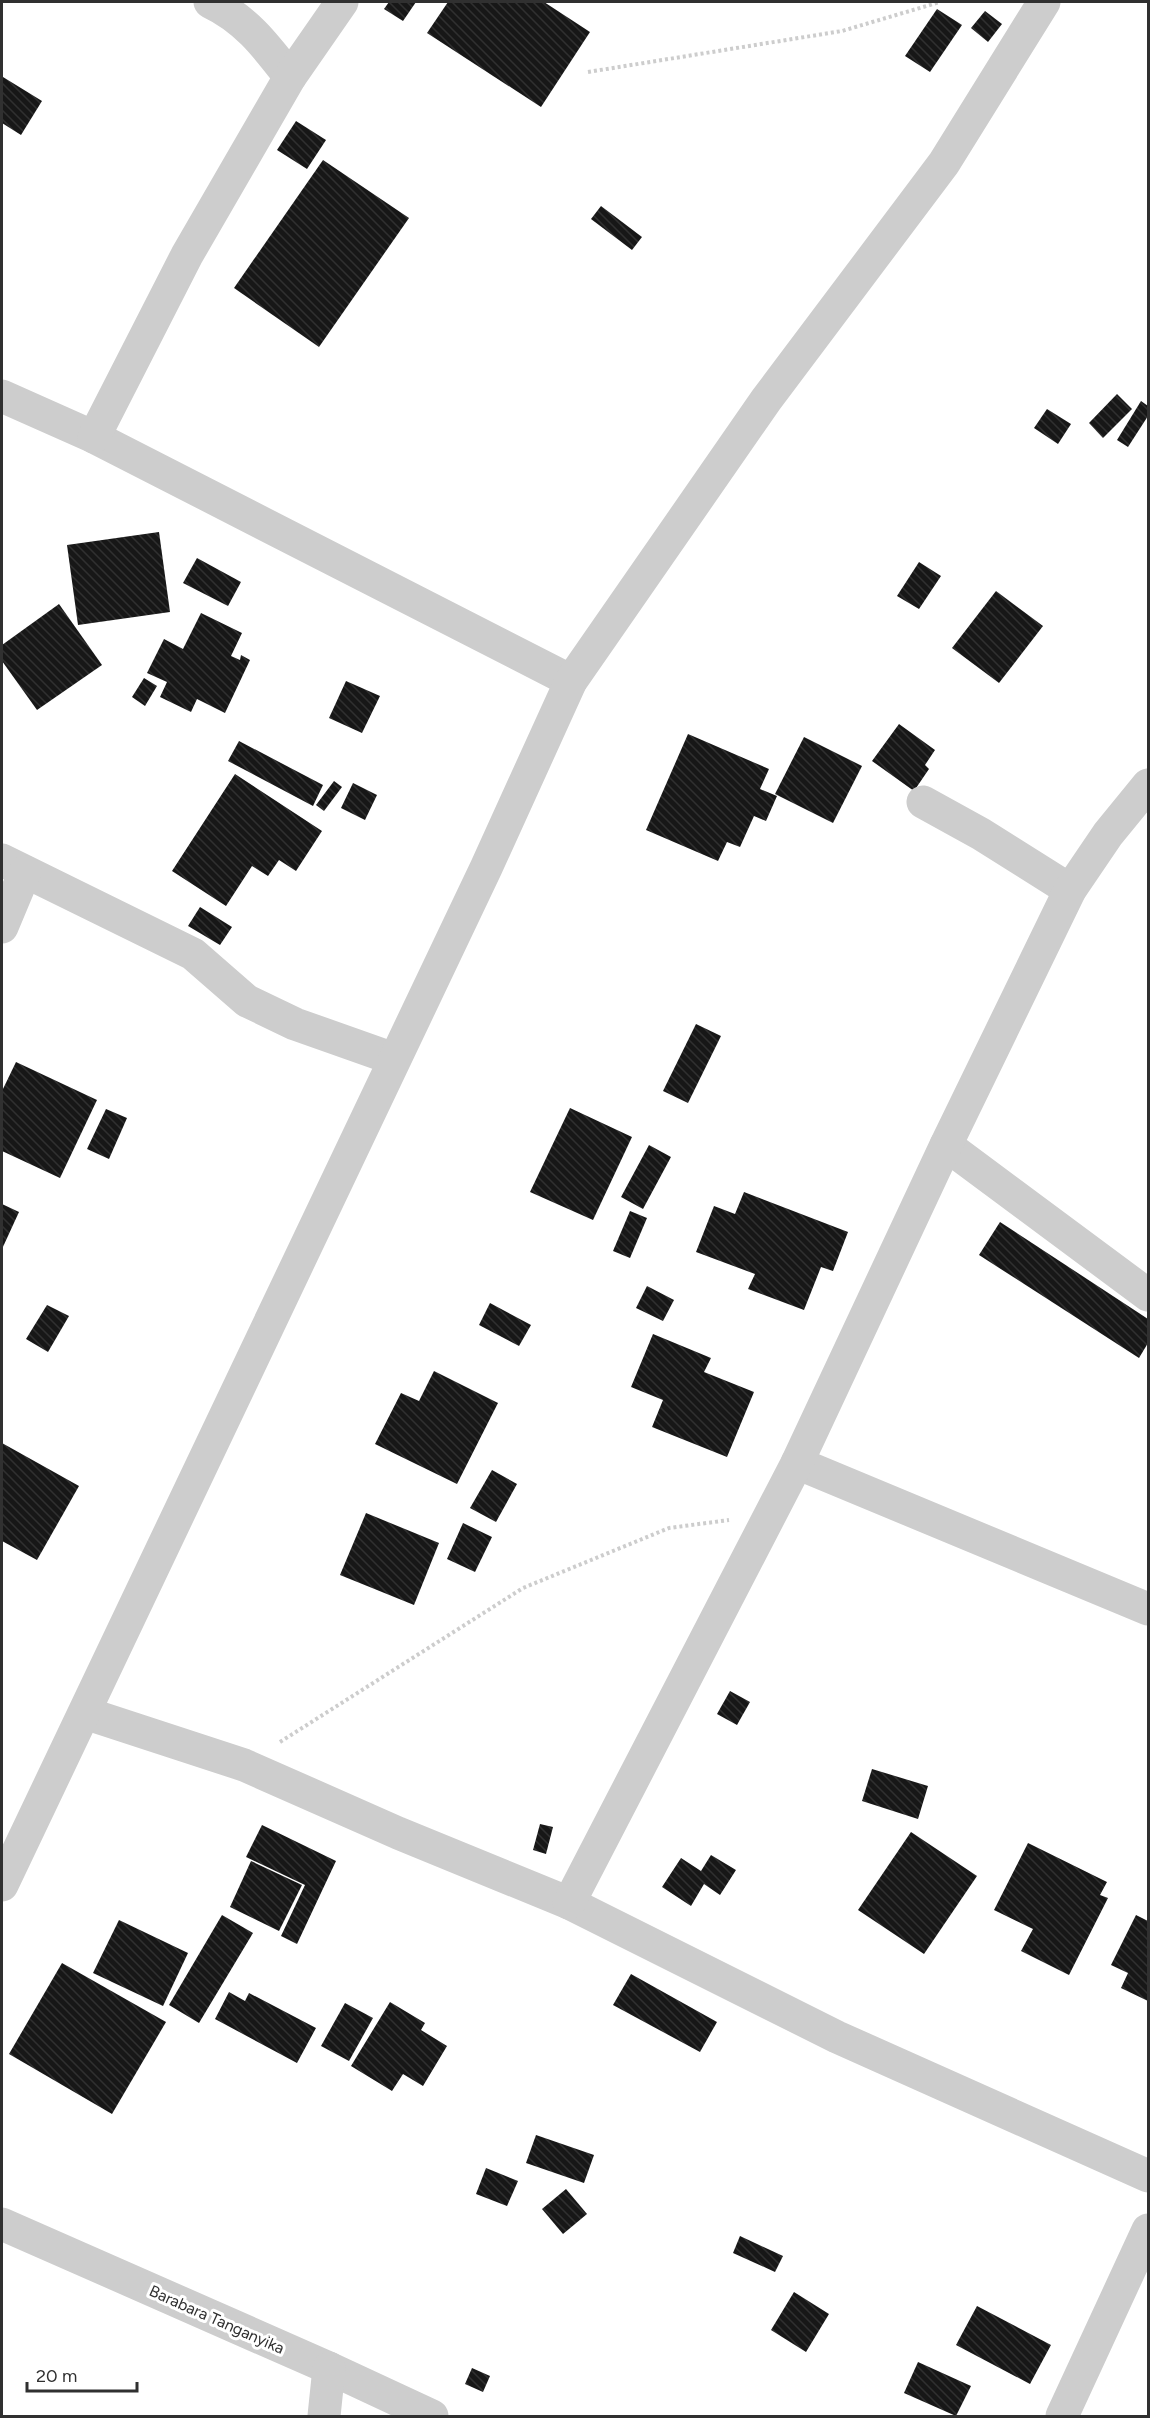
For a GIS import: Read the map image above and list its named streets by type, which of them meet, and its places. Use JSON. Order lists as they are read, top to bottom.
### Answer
{
  "streets": {
    "street": ["Barabara Tanganyika"]
  },
  "scale_bar": "20 m"
}
